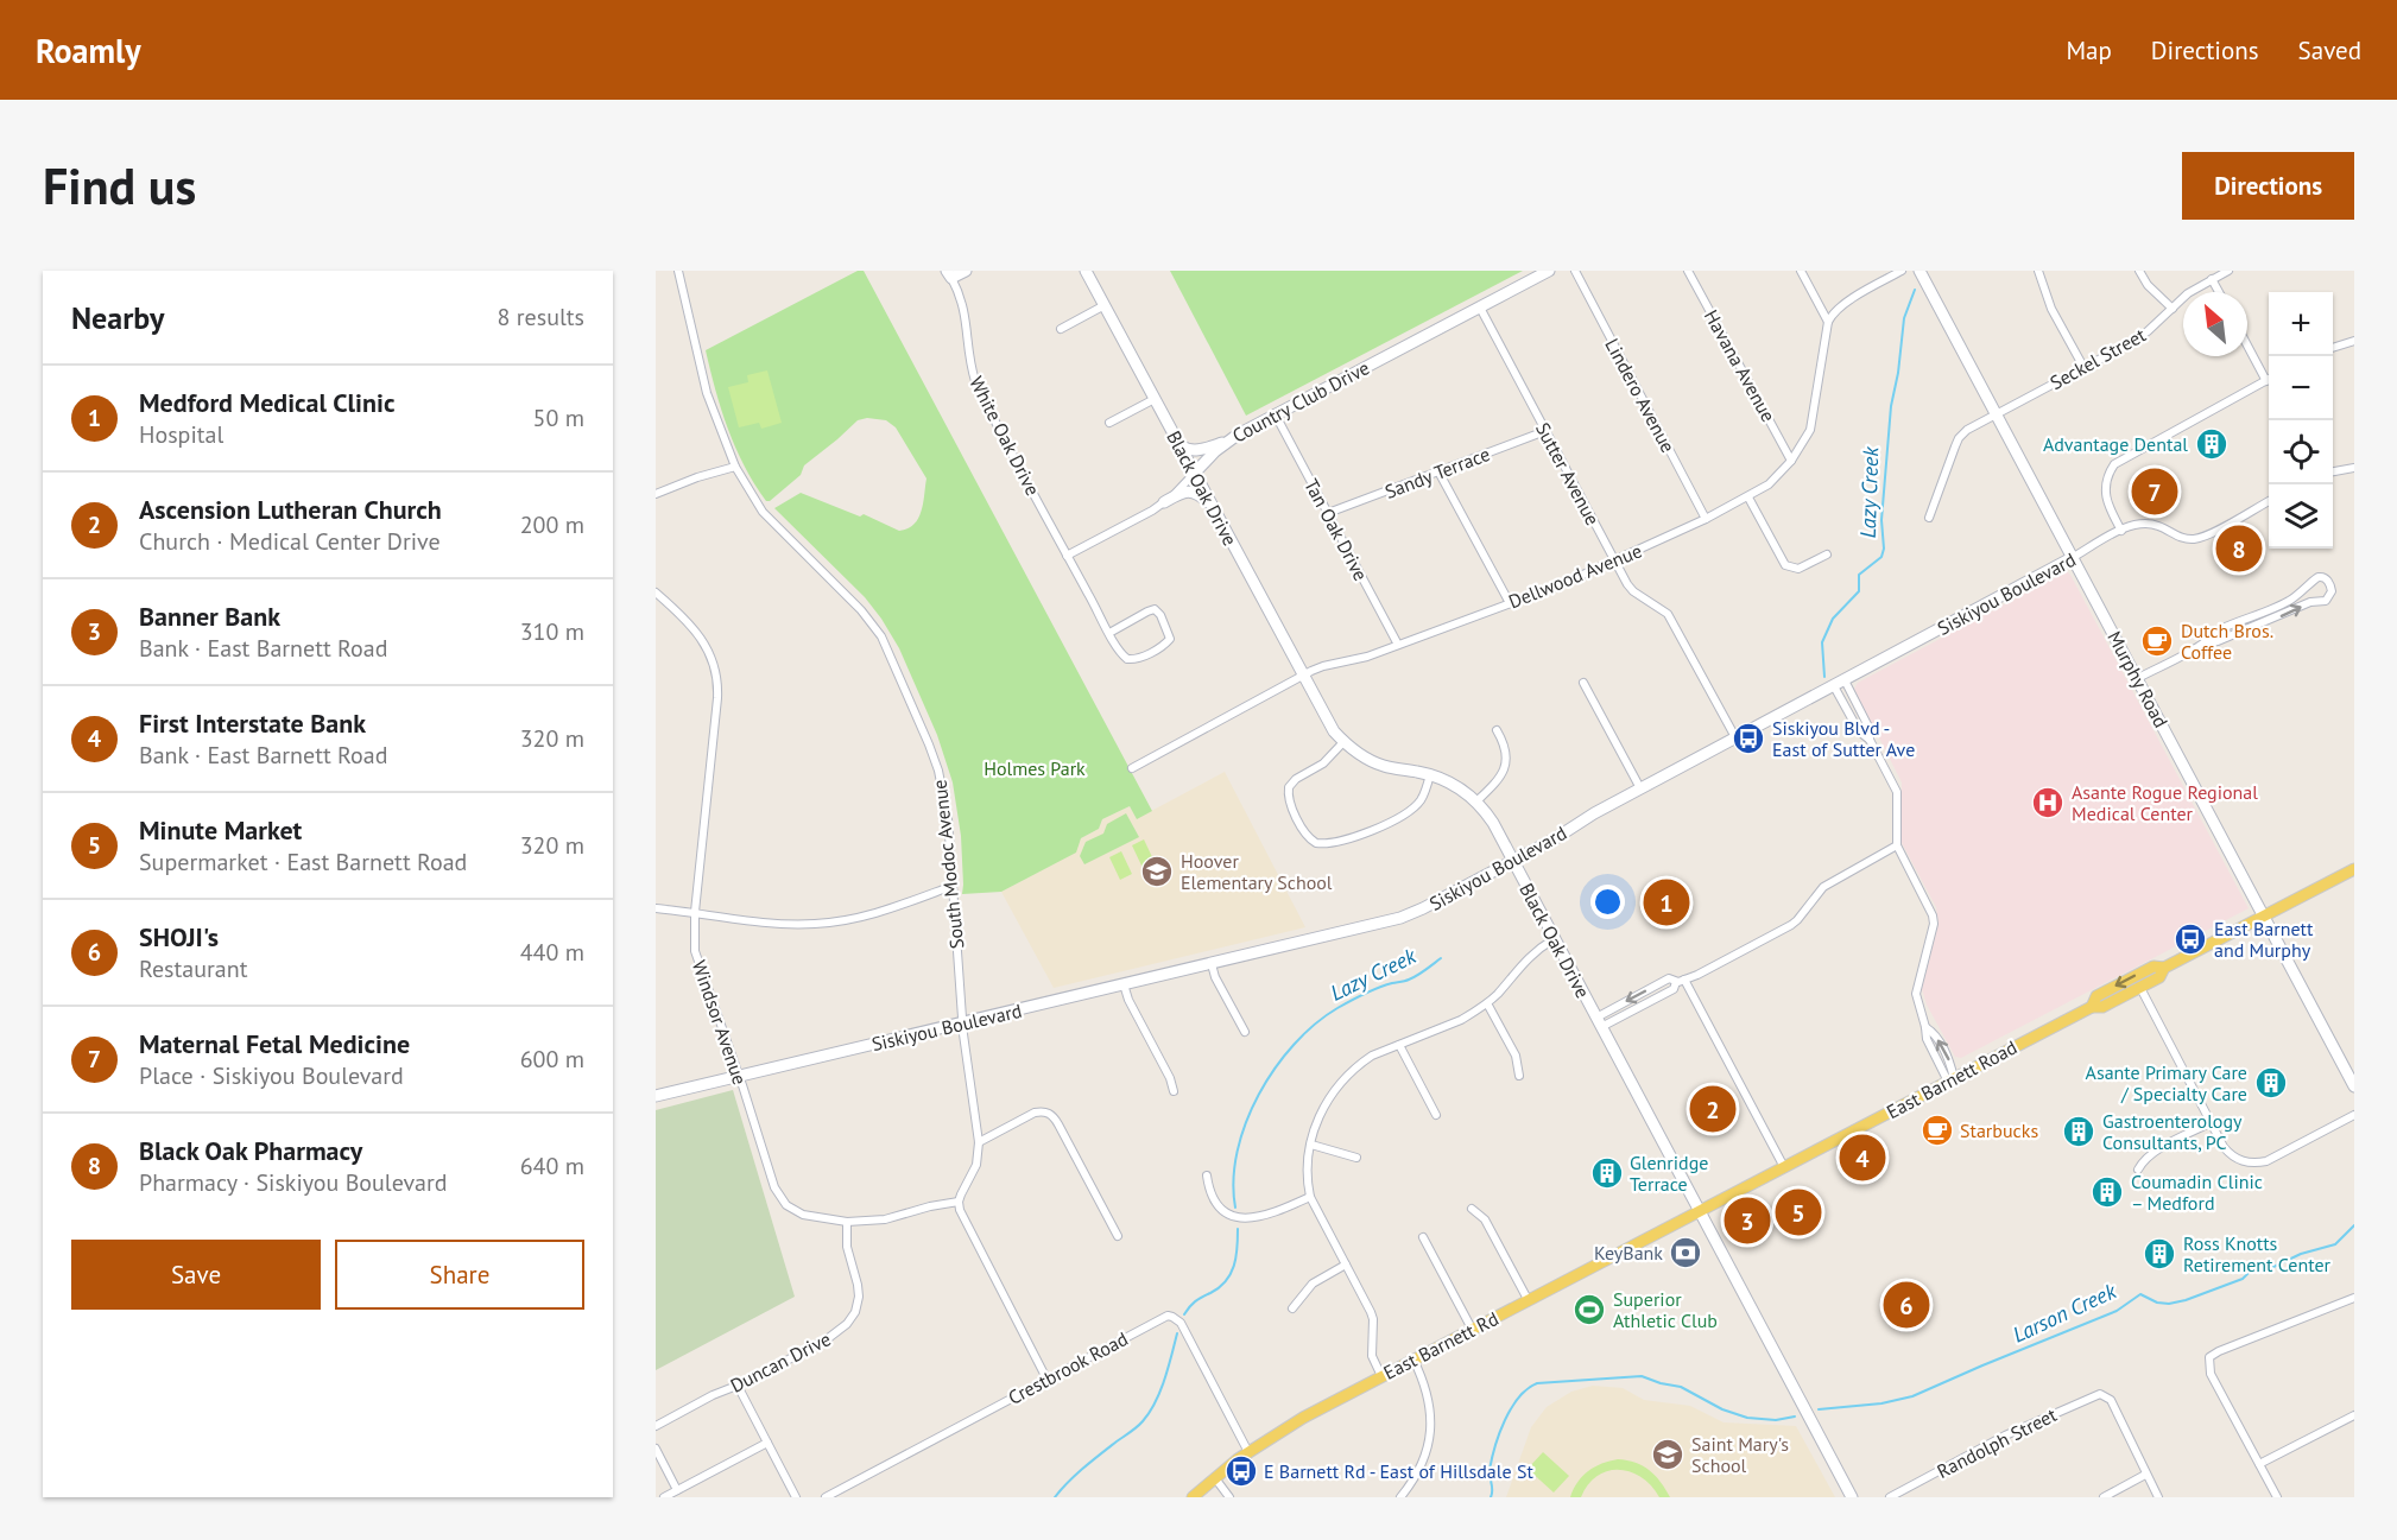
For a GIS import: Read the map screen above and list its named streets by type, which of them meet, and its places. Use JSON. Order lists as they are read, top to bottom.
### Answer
{
  "streets": {
    "main road": ["East Barnett Road", "East Barnett Rd"],
    "street": [
      "Seckel Street",
      "Havana Avenue",
      "Lindero Avenue",
      "Country Club Drive",
      "White Oak Drive",
      "Sandy Terrace",
      "Sutter Avenue",
      "Black Oak Drive",
      "Tan Oak Drive",
      "Dellwood Avenue",
      "Siskiyou Boulevard",
      "Murphy Road",
      "South Modoc Avenue",
      "Windsor Avenue",
      "Duncan Drive",
      "Crestbrook Road",
      "Randolph Street"
    ]
  },
  "crossings": [
    ["Seckel Street", "Murphy Road"],
    ["Havana Avenue", "Dellwood Avenue"],
    ["Lindero Avenue", "Dellwood Avenue"],
    ["Country Club Drive", "White Oak Drive"],
    ["Country Club Drive", "Sutter Avenue"],
    ["Country Club Drive", "Black Oak Drive"],
    ["Country Club Drive", "Tan Oak Drive"],
    ["Sandy Terrace", "Sutter Avenue"],
    ["Sandy Terrace", "Tan Oak Drive"],
    ["Sutter Avenue", "Dellwood Avenue"],
    ["Sutter Avenue", "Siskiyou Boulevard"],
    ["Black Oak Drive", "Dellwood Avenue"],
    ["Black Oak Drive", "Siskiyou Boulevard"],
    ["Black Oak Drive", "East Barnett Road"],
    ["Black Oak Drive", "East Barnett Rd"],
    ["Tan Oak Drive", "Dellwood Avenue"],
    ["Siskiyou Boulevard", "Murphy Road"],
    ["Siskiyou Boulevard", "South Modoc Avenue"],
    ["Siskiyou Boulevard", "Windsor Avenue"],
    ["Murphy Road", "East Barnett Road"],
    ["South Modoc Avenue", "Windsor Avenue"],
    ["Windsor Avenue", "Duncan Drive"],
    ["East Barnett Road", "East Barnett Rd"],
    ["East Barnett Rd", "Crestbrook Road"]
  ],
  "water": ["Lazy Creek", "Larson Creek"],
  "parks": ["Holmes Park"],
  "places": {
    "building": [
      "Advantage Dental",
      "Asante Primary Care / Specialty Care",
      "Gastroenterology Consultants, PC",
      "Glenridge Terrace",
      "Coumadin Clinic – Medford",
      "Ross Knotts Retirement Center"
    ],
    "cafe": ["Dutch Bros. Coffee", "Starbucks"],
    "bus stop": ["Siskiyou Blvd - East of Sutter Ave", "East Barnett and Murphy", "E Barnett Rd - East of Hillsdale St"],
    "hospital": ["Asante Rogue Regional Medical Center"],
    "school or university": ["Hoover Elementary School", "Saint Mary's School"],
    "bank": ["KeyBank"],
    "sports": ["Superior Athletic Club"]
  },
  "north": "top left",
  "page": {
    "header": "Roamly",
    "nav": ["Map", "Directions", "Saved"],
    "buttons": [
      "Directions",
      ["Save", "Share"]
    ],
    "title": "Find us",
    "heading": ["Nearby", "8 results"],
    "map_buttons": ["+", "−"],
    "list": [
      {
        "mark": "1",
        "name": "Medford Medical Clinic",
        "note": "Hospital",
        "value": "50 m"
      },
      {
        "mark": "2",
        "name": "Ascension Lutheran Church",
        "note": "Church · Medical Center Drive",
        "value": "200 m"
      },
      {
        "mark": "3",
        "name": "Banner Bank",
        "note": "Bank · East Barnett Road",
        "value": "310 m"
      },
      {
        "mark": "4",
        "name": "First Interstate Bank",
        "note": "Bank · East Barnett Road",
        "value": "320 m"
      },
      {
        "mark": "5",
        "name": "Minute Market",
        "note": "Supermarket · East Barnett Road",
        "value": "320 m"
      },
      {
        "mark": "6",
        "name": "SHOJI's",
        "note": "Restaurant",
        "value": "440 m"
      },
      {
        "mark": "7",
        "name": "Maternal Fetal Medicine",
        "note": "Place · Siskiyou Boulevard",
        "value": "600 m"
      },
      {
        "mark": "8",
        "name": "Black Oak Pharmacy",
        "note": "Pharmacy · Siskiyou Boulevard",
        "value": "640 m"
      }
    ],
    "pins": [
      "7",
      "8",
      "1",
      "2",
      "4",
      "5",
      "3",
      "6"
    ]
  }
}
